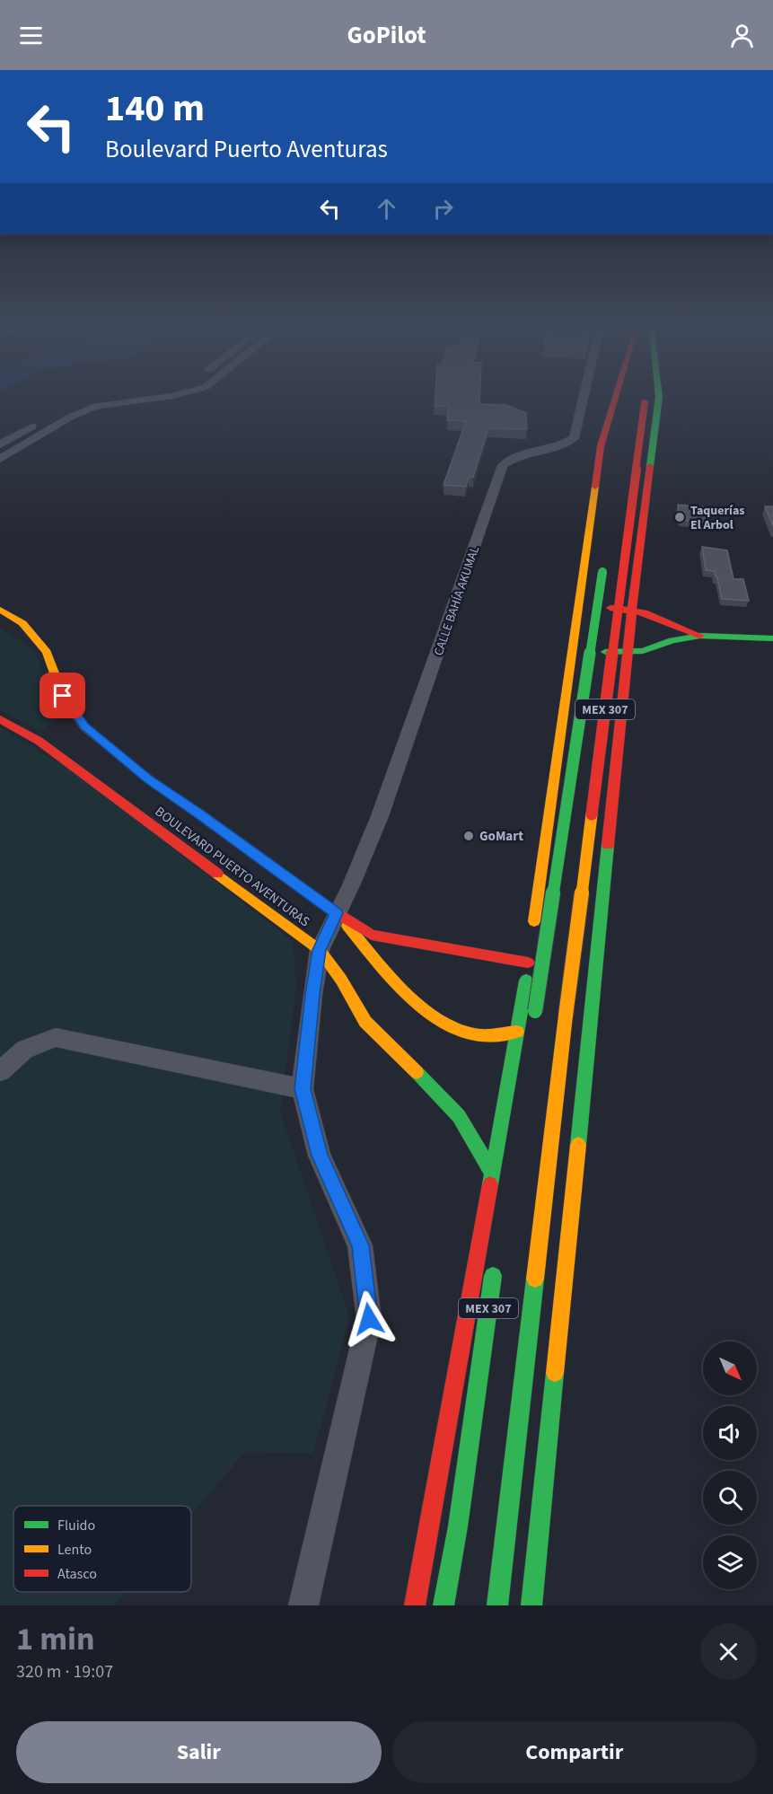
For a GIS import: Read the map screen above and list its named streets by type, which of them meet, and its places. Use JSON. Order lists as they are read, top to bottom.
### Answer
{
  "streets": {
    "main road": ["MEX 307", "BOULEVARD PUERTO AVENTURAS"],
    "street": ["CALLE BAHÍA AKUMAL"]
  },
  "crossings": [
    ["CALLE BAHÍA AKUMAL", "BOULEVARD PUERTO AVENTURAS"]
  ],
  "places": ["Taquerías El Arbol", "GoMart"],
  "legend": ["Fluido", "Lento", "Atasco"],
  "north": "bottom right",
  "page": {
    "header": "GoPilot",
    "turn": ["140 m", "Boulevard Puerto Aventuras"],
    "heading": ["1 min", "320 m · 19:07"],
    "buttons": ["Salir", "Compartir"]
  }
}
